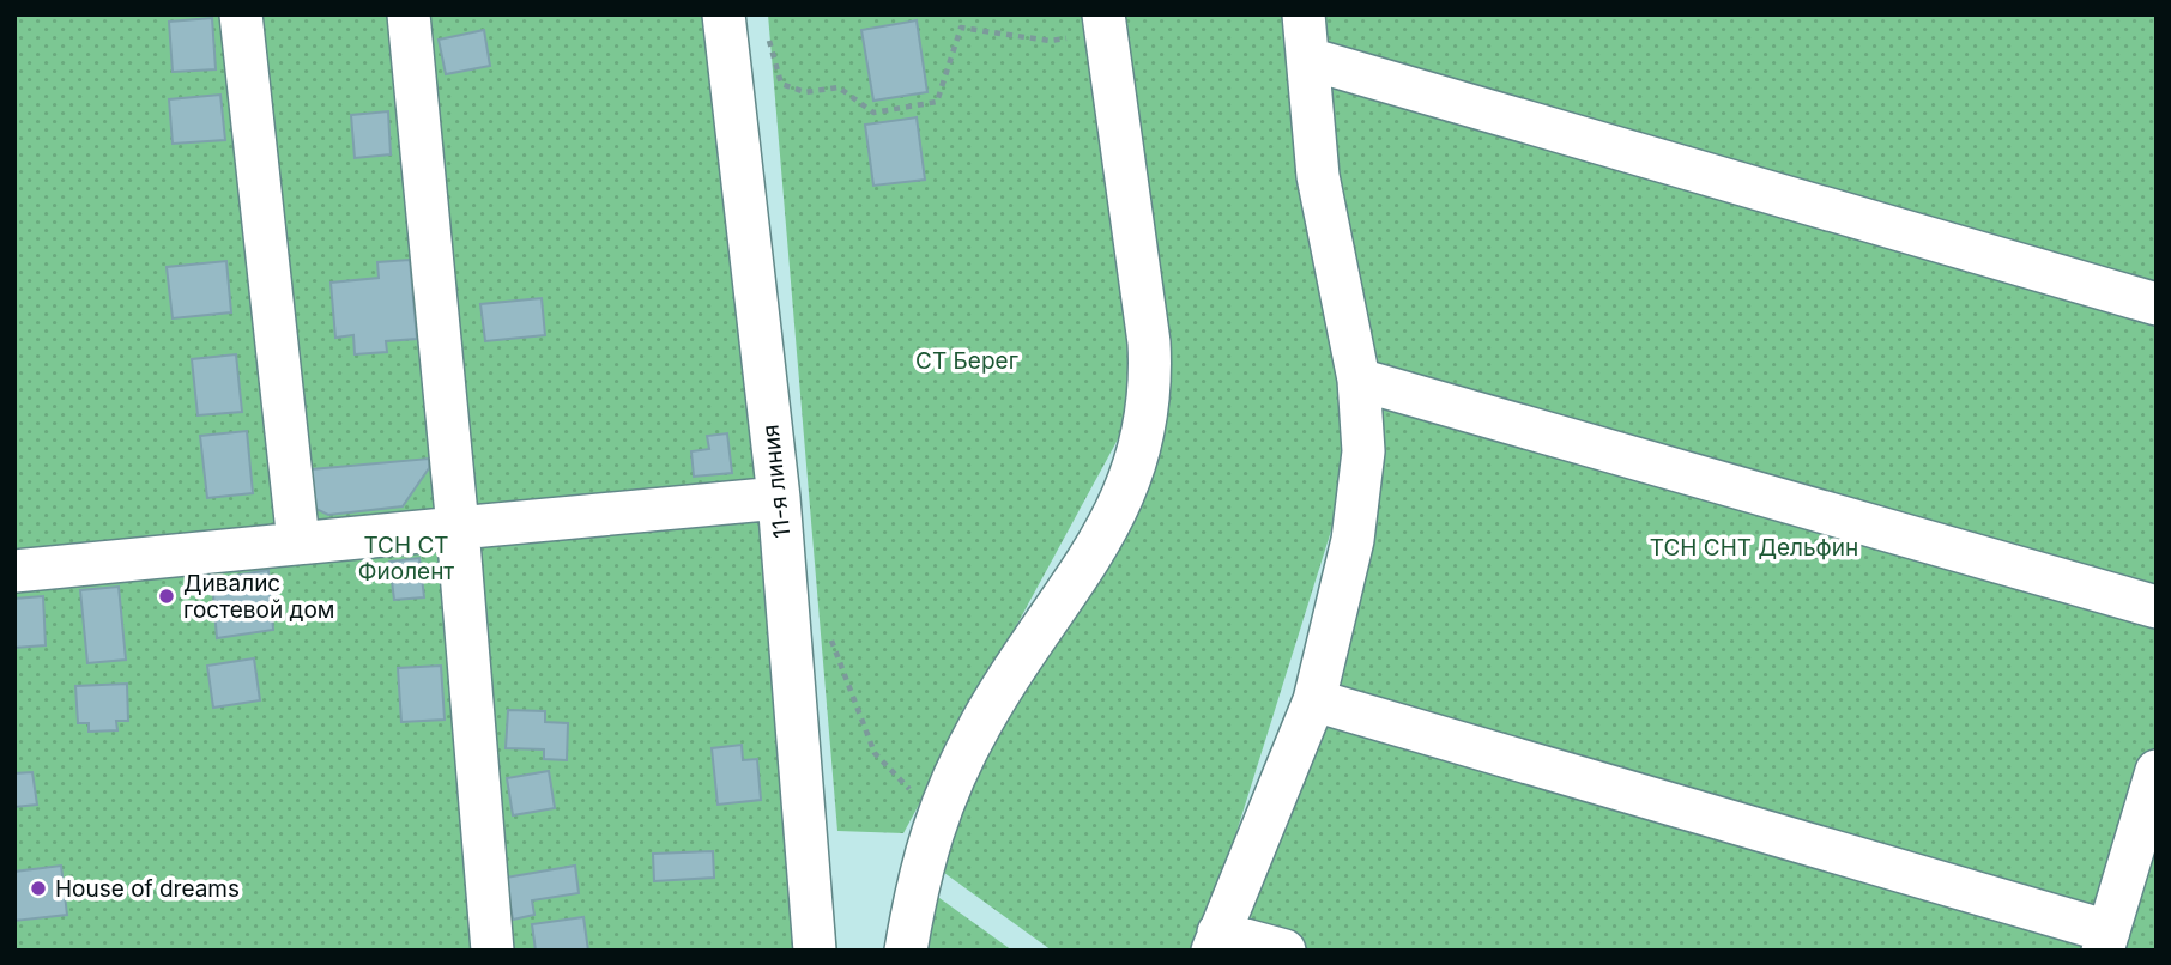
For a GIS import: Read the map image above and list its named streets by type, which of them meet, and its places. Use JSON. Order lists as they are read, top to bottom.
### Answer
{
  "streets": {
    "street": ["11-я линия"]
  },
  "parks": ["СТ Берег", "ТСН СТ Фиолент", "ТСН СНТ Дельфин"],
  "places": ["Дивалис гостевой дом", "House of dreams"]
}
